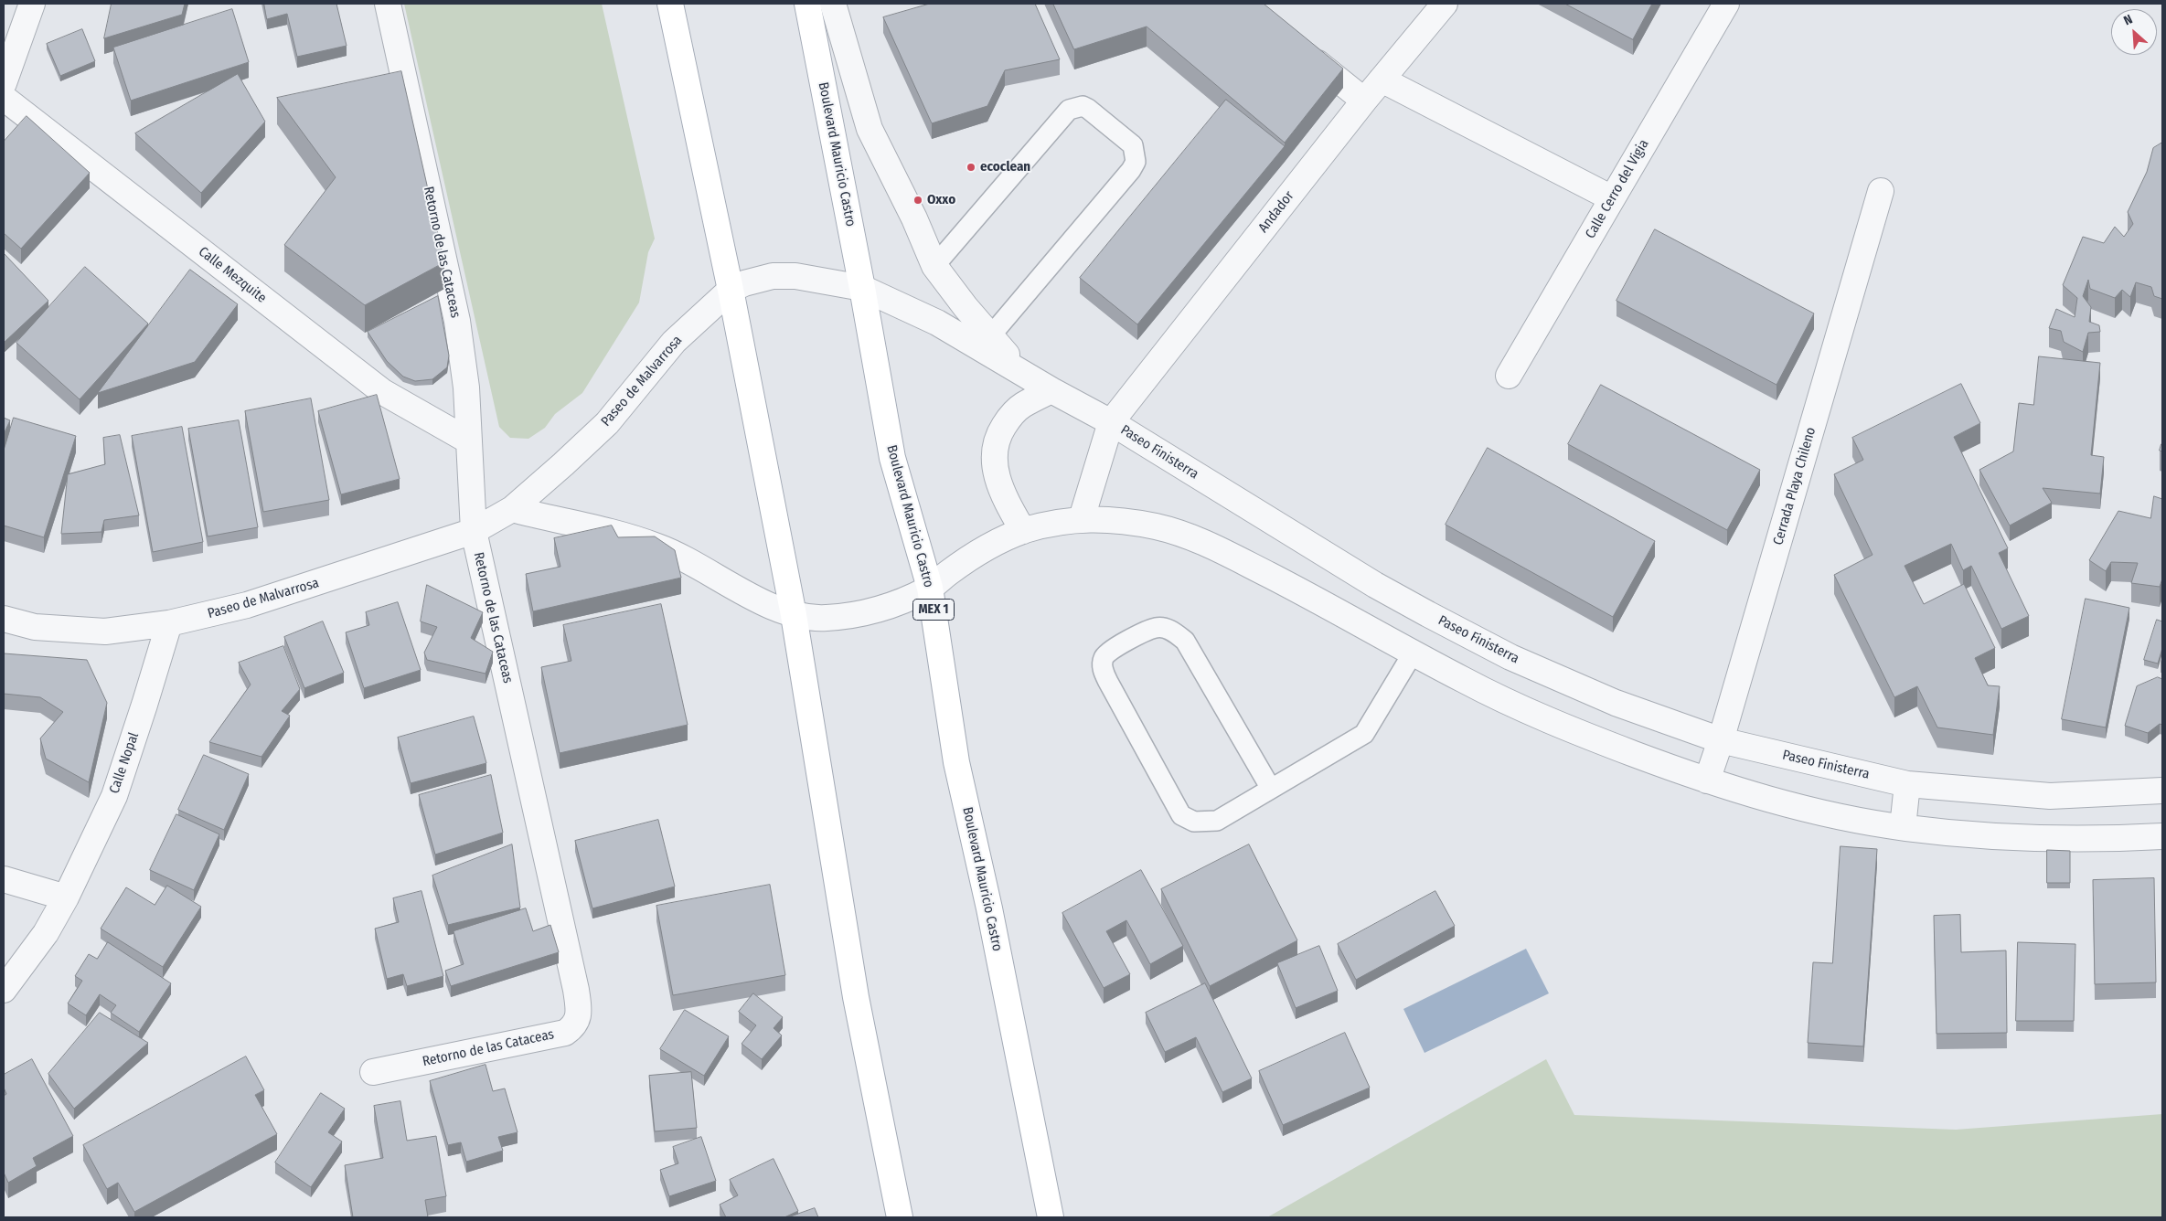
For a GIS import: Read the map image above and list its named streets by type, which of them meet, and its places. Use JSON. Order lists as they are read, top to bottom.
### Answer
{
  "streets": {
    "main road": ["Boulevard Mauricio Castro", "MEX 1"],
    "street": [
      "Calle Cerro del Vigia",
      "Andador",
      "Retorno de las Cataceas",
      "Calle Mezquite",
      "Paseo de Malvarrosa",
      "Paseo Finisterra",
      "Cerrada Playa Chileno",
      "Calle Nopal"
    ]
  },
  "crossings": [
    ["Boulevard Mauricio Castro", "Paseo Finisterra"],
    ["Andador", "Paseo Finisterra"],
    ["Retorno de las Cataceas", "Calle Mezquite"],
    ["Retorno de las Cataceas", "Paseo de Malvarrosa"],
    ["Paseo de Malvarrosa", "Paseo Finisterra"],
    ["Paseo de Malvarrosa", "Calle Nopal"],
    ["Paseo Finisterra", "Cerrada Playa Chileno"]
  ],
  "places": ["ecoclean", "Oxxo"],
  "north": "top left"
}
